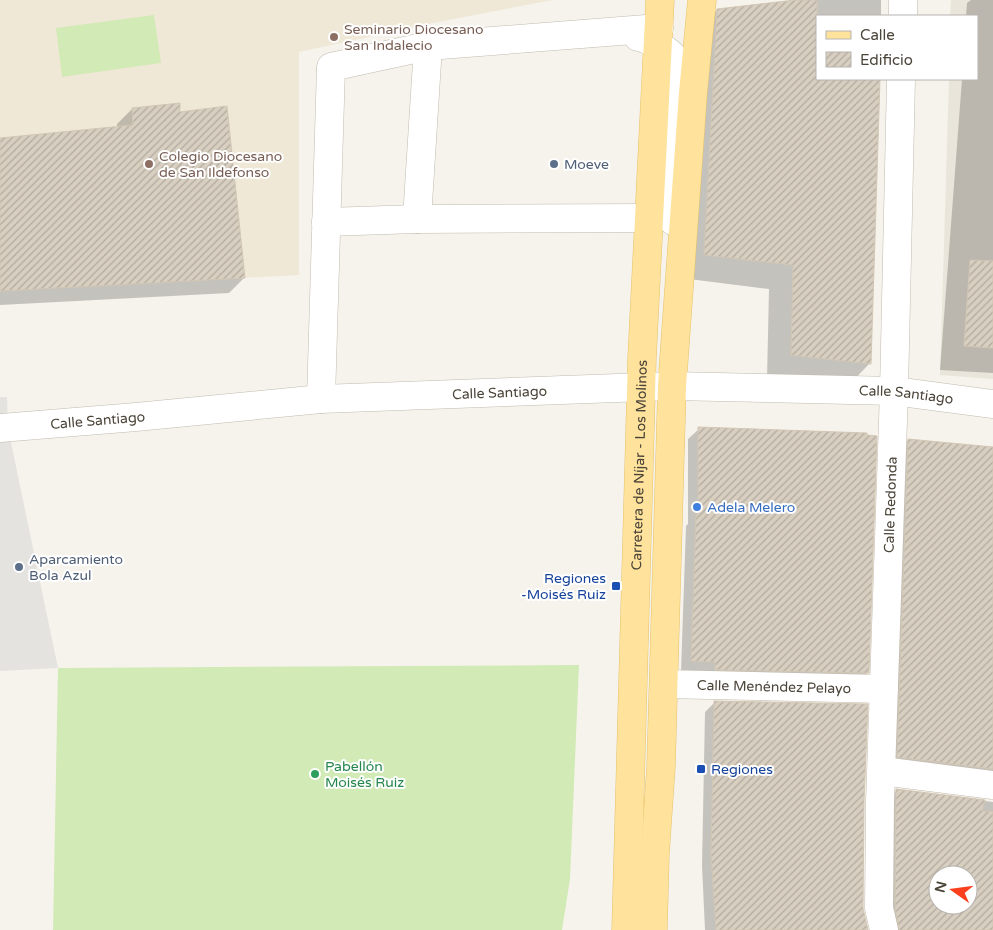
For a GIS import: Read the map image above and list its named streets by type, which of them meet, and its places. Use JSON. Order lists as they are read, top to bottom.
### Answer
{
  "streets": {
    "main road": ["Carretera de Níjar - Los Molinos"],
    "street": ["Calle Santiago", "Calle Redonda", "Calle Menéndez Pelayo"]
  },
  "crossings": [
    ["Calle Santiago", "Carretera de Níjar - Los Molinos"],
    ["Calle Santiago", "Calle Redonda"],
    ["Calle Redonda", "Calle Menéndez Pelayo"]
  ],
  "places": {
    "other": [
      "Seminario Diocesano San Indalecio",
      "Colegio Diocesano de San Ildefonso",
      "Moeve",
      "Adela Melero",
      "Aparcamiento Bola Azul",
      "Pabellón Moisés Ruiz"
    ],
    "transit": ["Regiones -Moisés Ruiz", "Regiones"]
  },
  "legend": ["Calle", "Edificio"],
  "north": "left"
}
